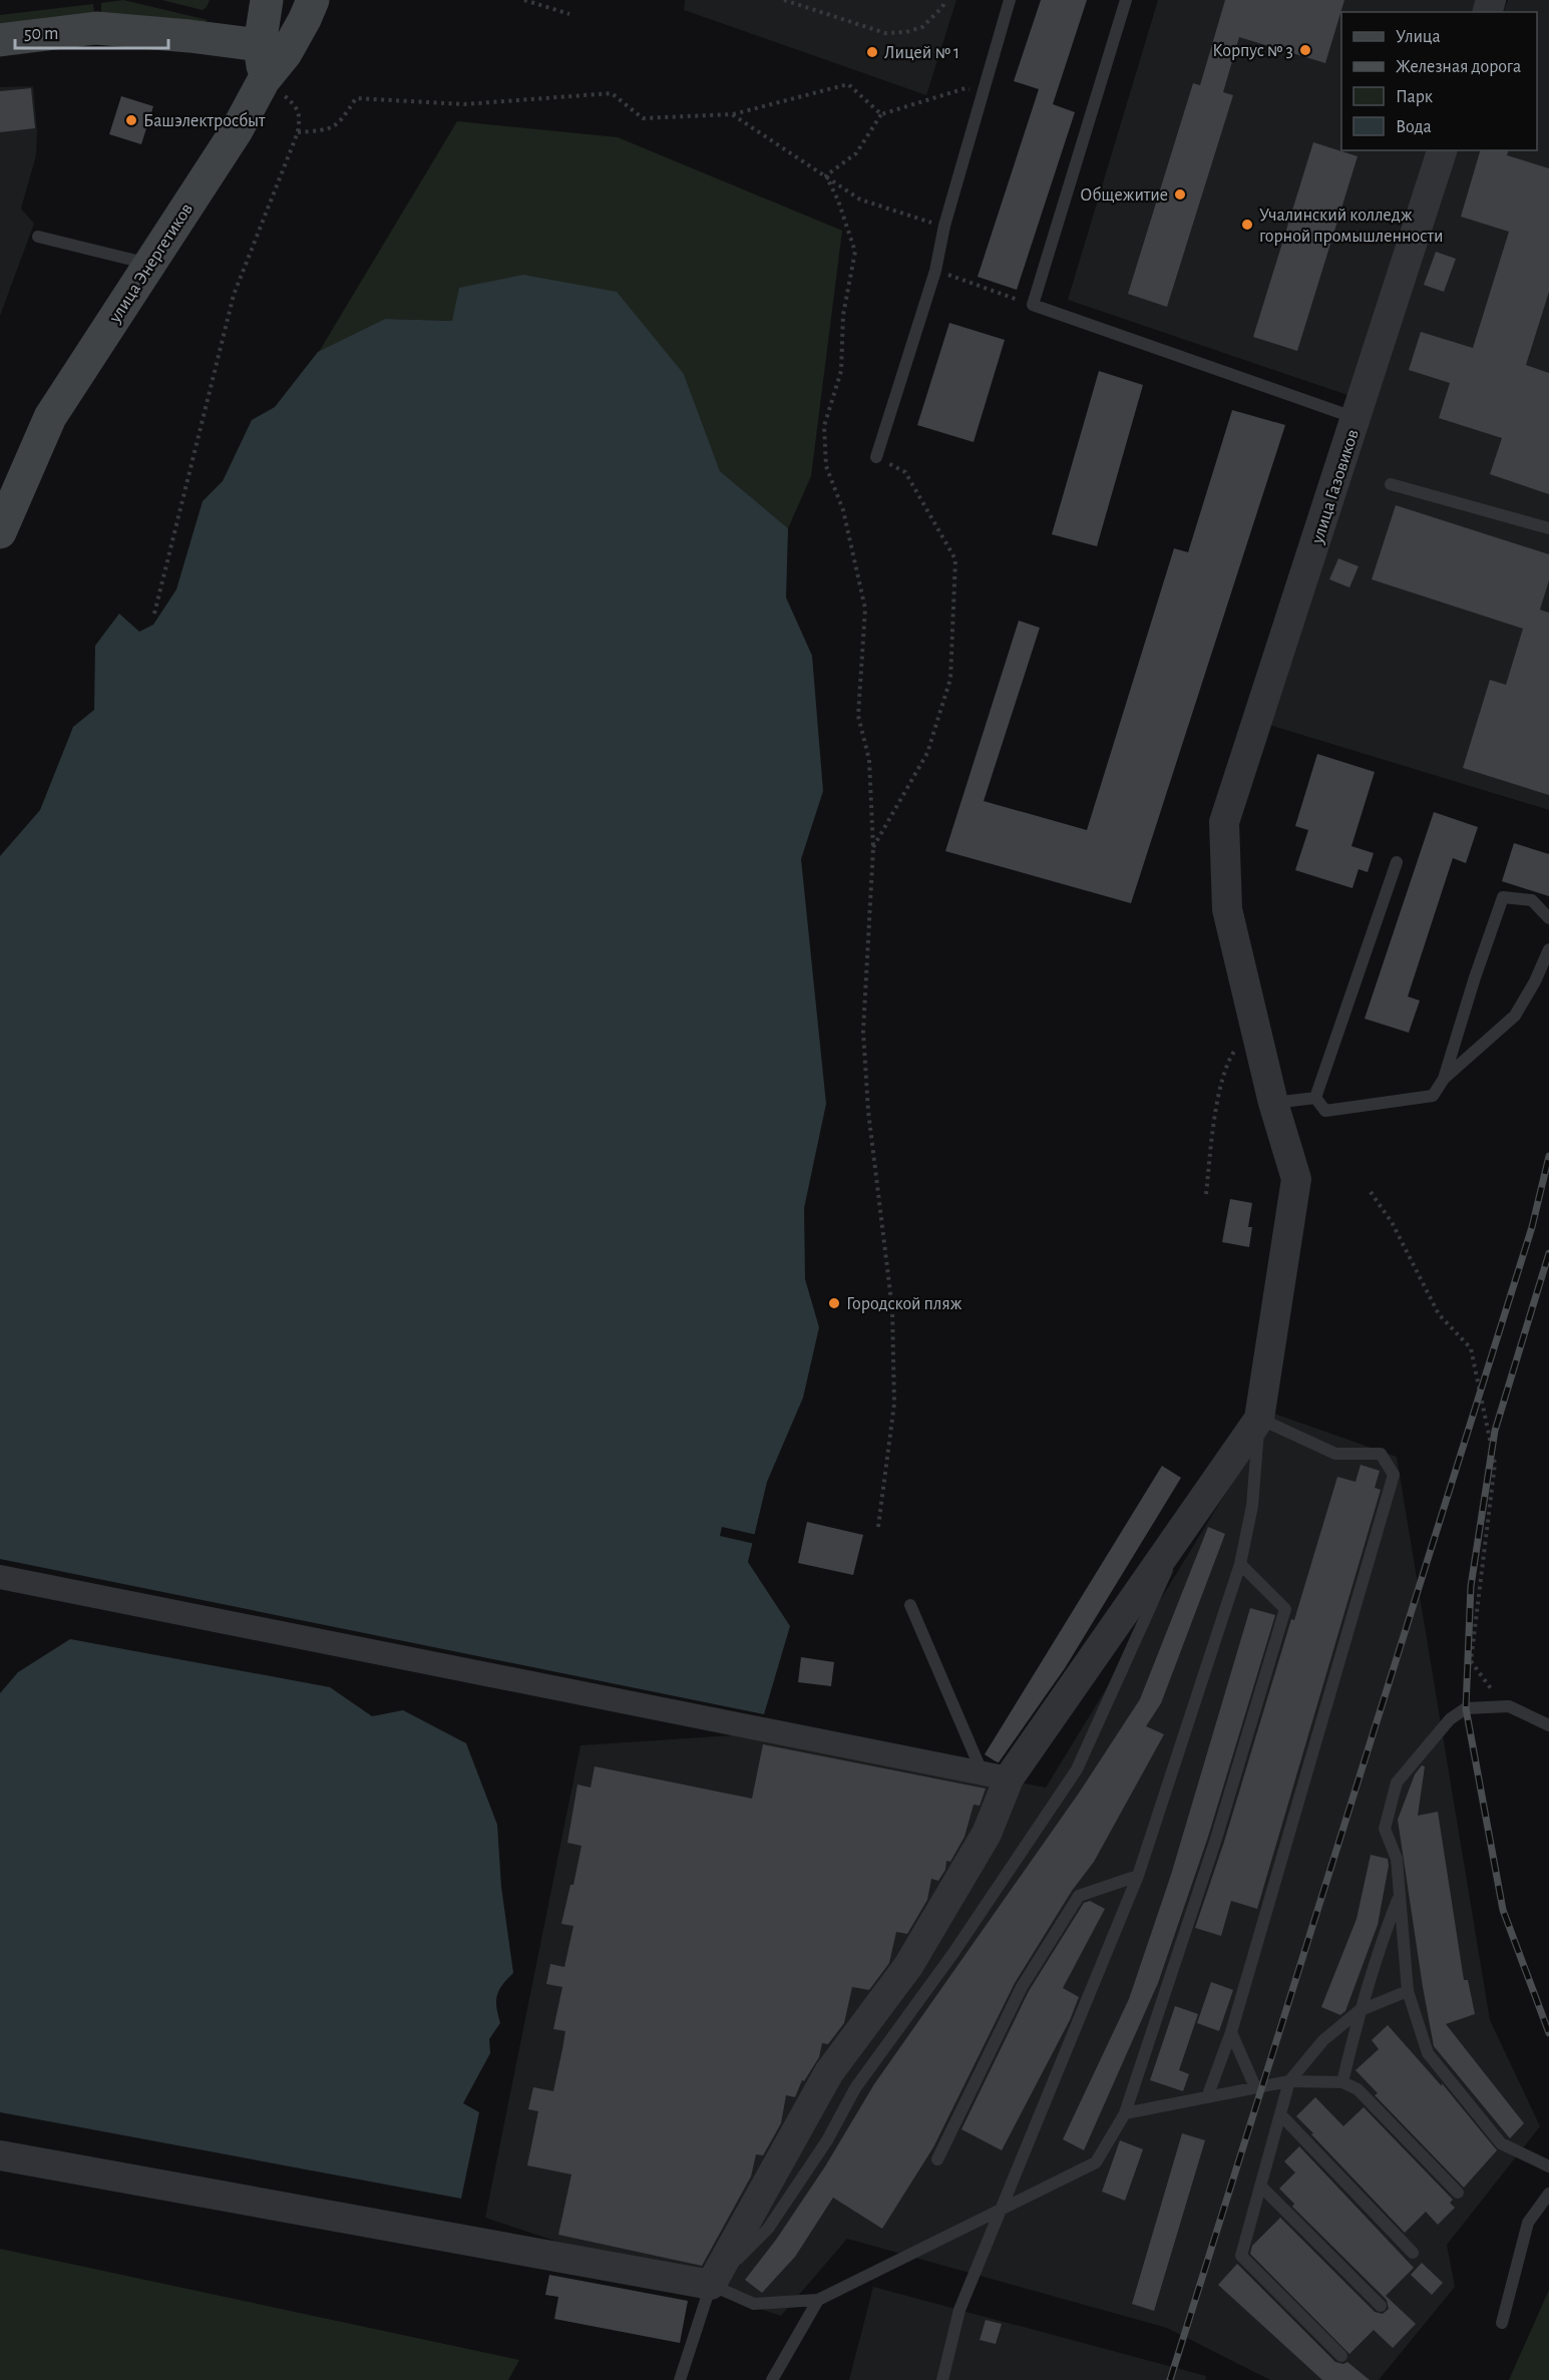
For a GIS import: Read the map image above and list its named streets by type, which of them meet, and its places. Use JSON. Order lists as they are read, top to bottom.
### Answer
{
  "streets": {
    "main road": ["улица Энергетиков"],
    "street": ["улица Газовиков"]
  },
  "places": [
    "Корпус № 3",
    "Лицей № 1",
    "Башэлектросбыт",
    "Общежитие",
    "Учалинский колледж горной промышленности",
    "Городской пляж"
  ],
  "legend": [
    "Улица",
    "Железная дорога",
    "Парк",
    "Вода"
  ],
  "scale_bar": "50 m"
}
